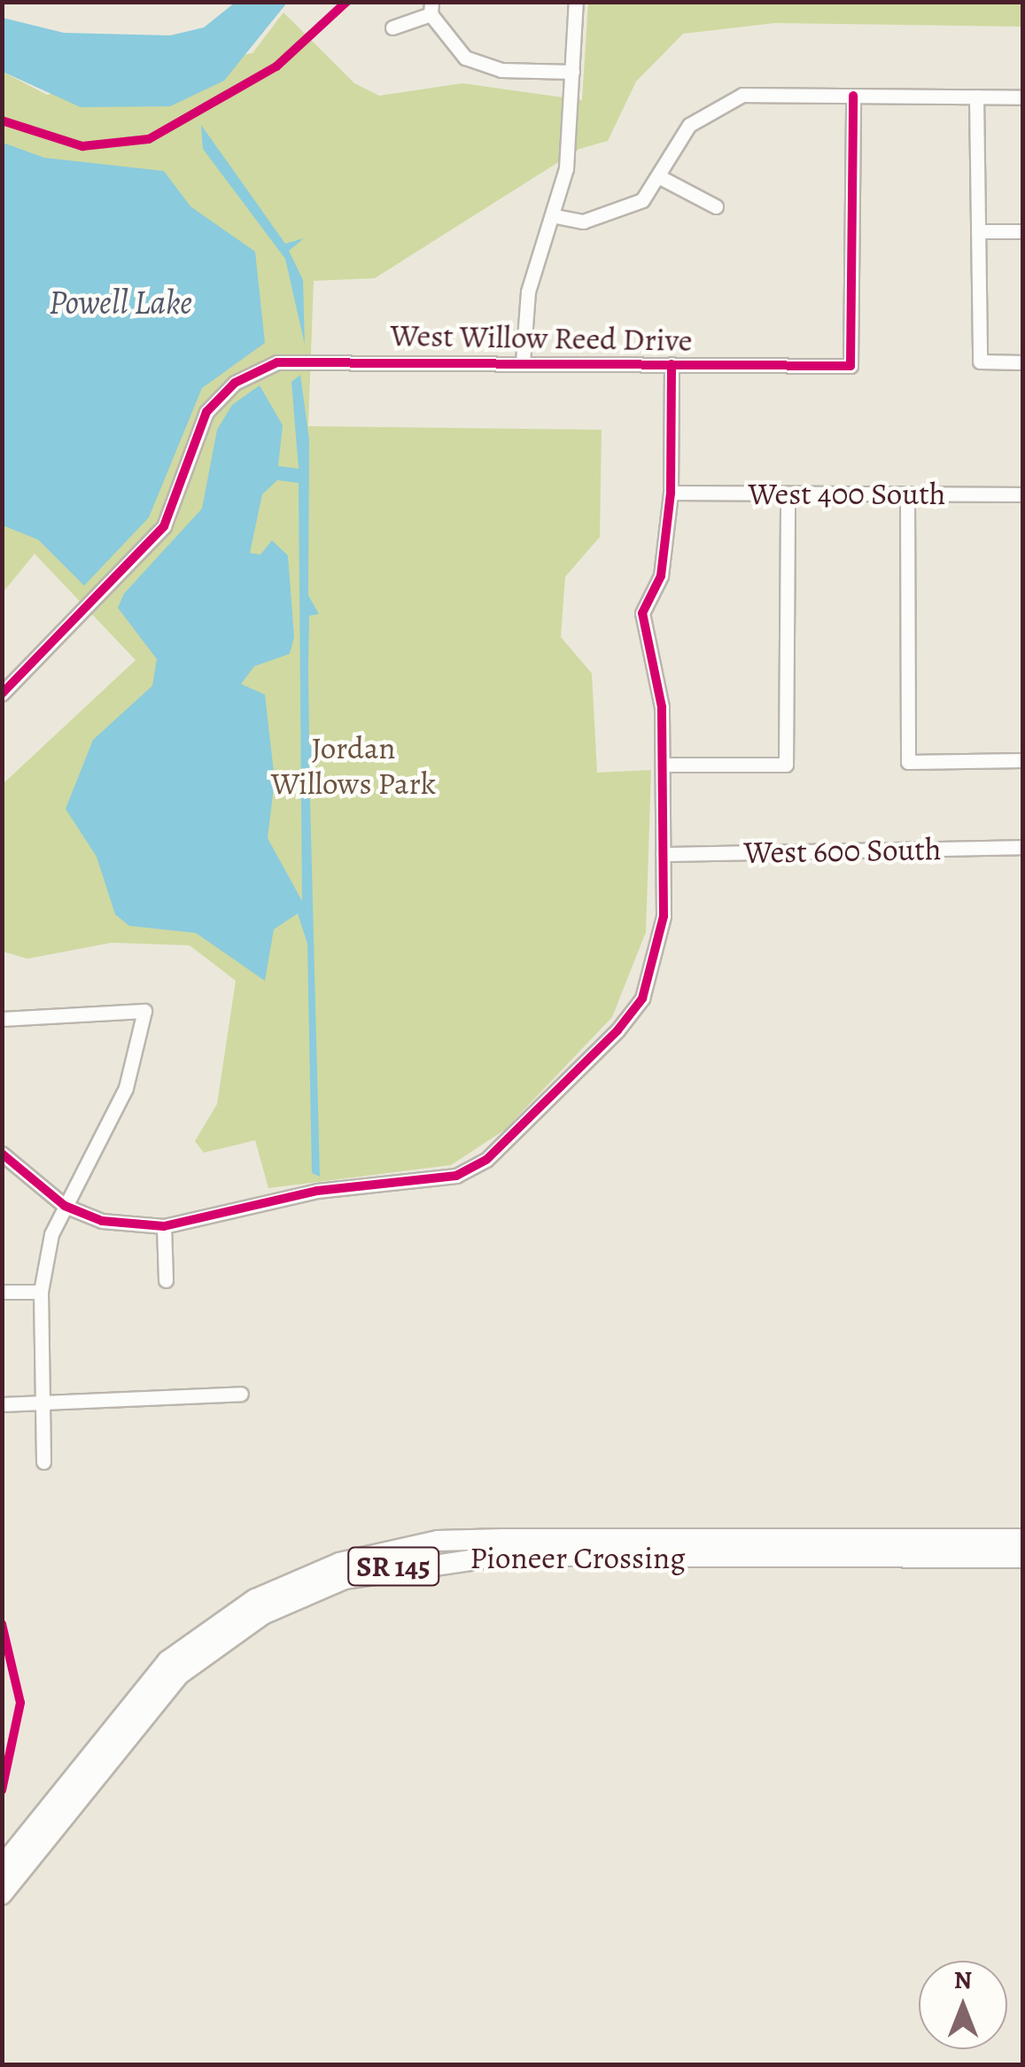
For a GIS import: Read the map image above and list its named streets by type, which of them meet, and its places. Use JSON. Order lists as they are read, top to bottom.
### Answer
{
  "streets": {
    "highway": ["Pioneer Crossing", "SR 145"],
    "street": ["West Willow Reed Drive", "West 400 South", "West 600 South"]
  },
  "water": ["Powell Lake"],
  "parks": ["Jordan Willows Park"],
  "north": "top"
}
